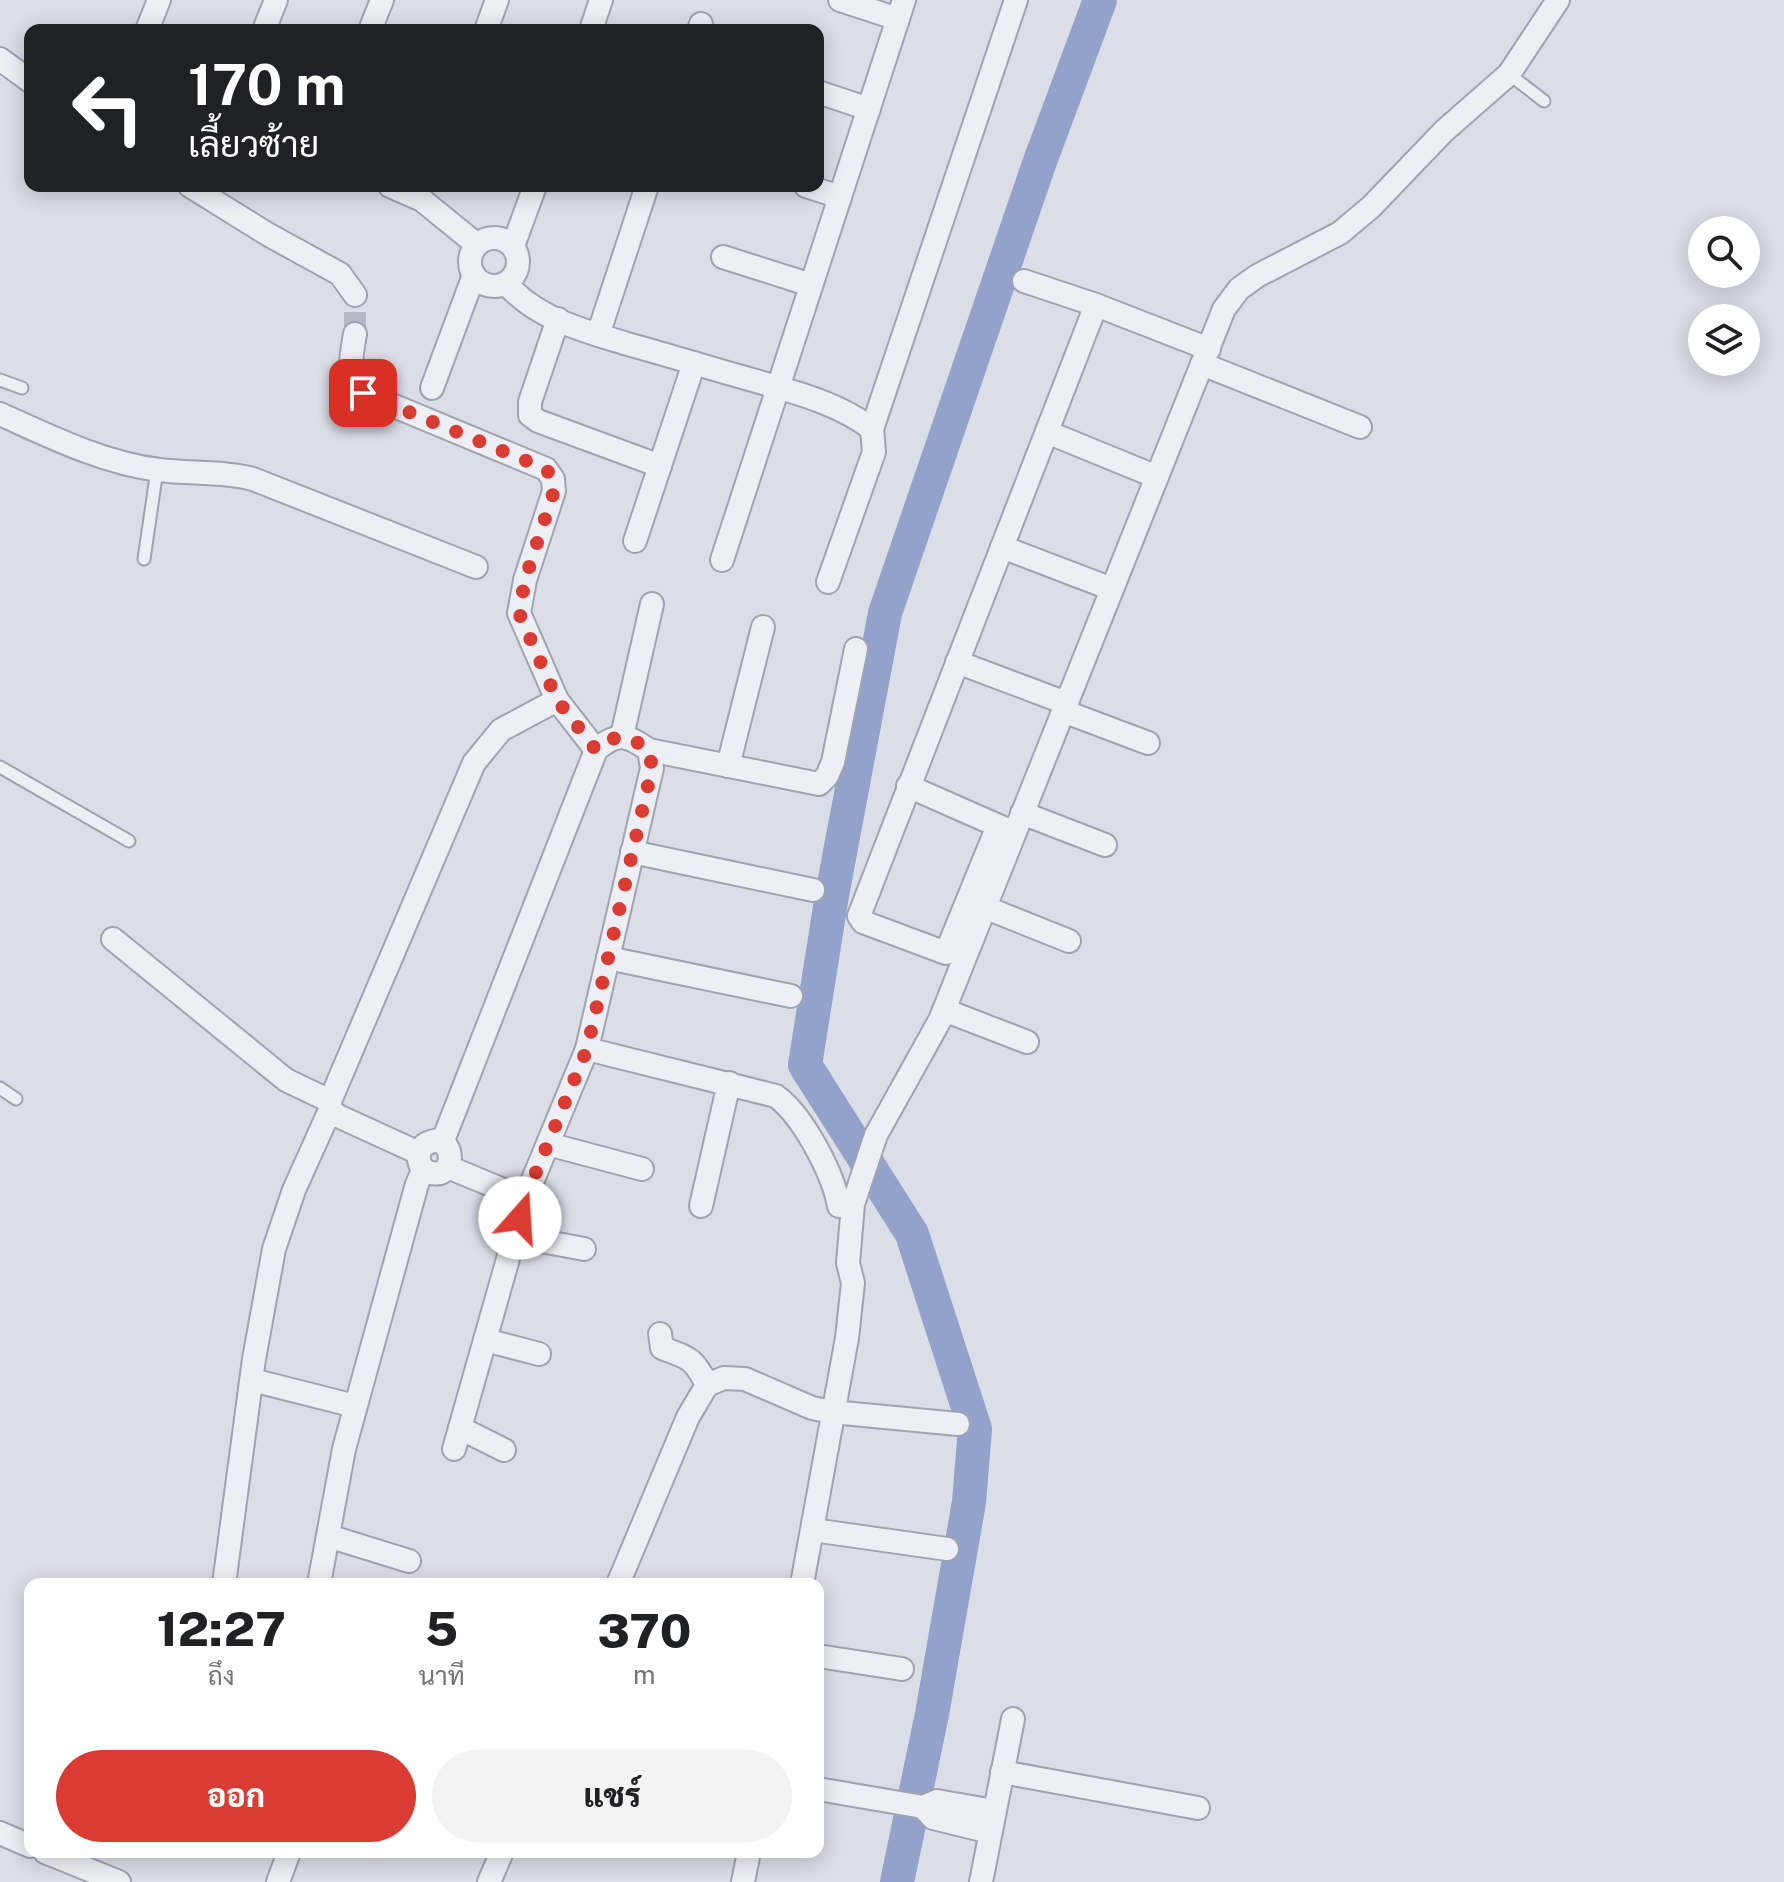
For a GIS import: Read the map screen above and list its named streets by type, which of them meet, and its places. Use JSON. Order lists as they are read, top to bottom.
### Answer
{
  "page": {
    "turn": ["170 m", "เลี้ยวซ้าย"],
    "eta": [
      "12:27",
      "ถึง",
      "5",
      "นาที",
      "370",
      "m"
    ],
    "buttons": ["ออก", "แชร์"]
  }
}
